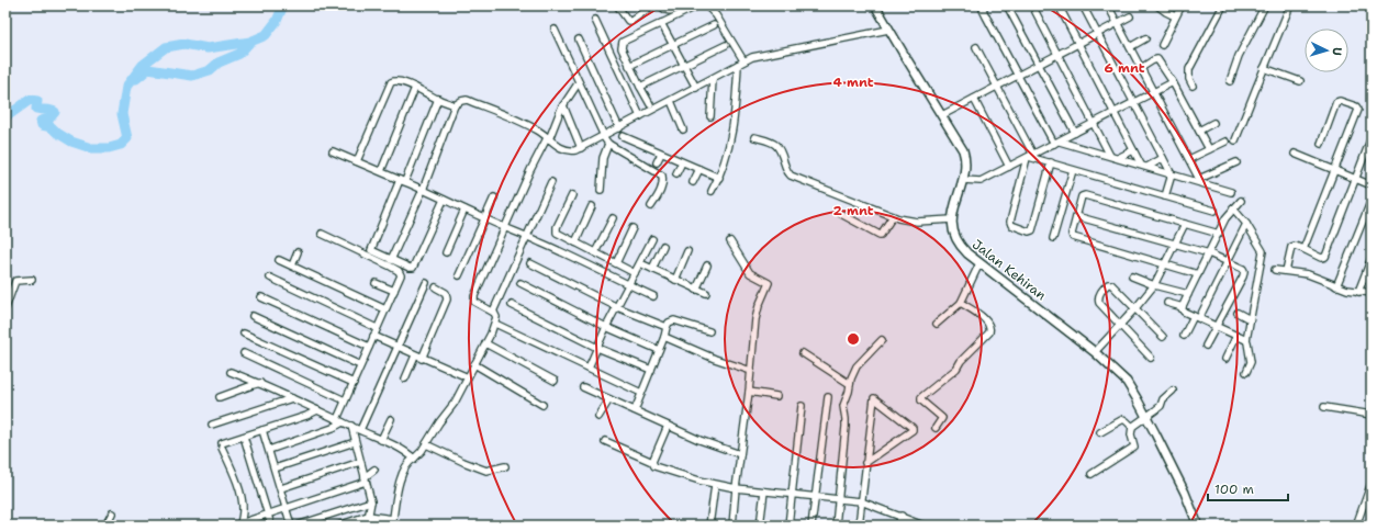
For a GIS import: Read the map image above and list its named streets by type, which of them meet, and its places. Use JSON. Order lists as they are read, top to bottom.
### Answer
{
  "streets": {
    "street": ["Jalan Kehiran"]
  },
  "scale_bar": "100 m",
  "north": "right",
  "rings": ["6 mnt", "4 mnt", "2 mnt"]
}
